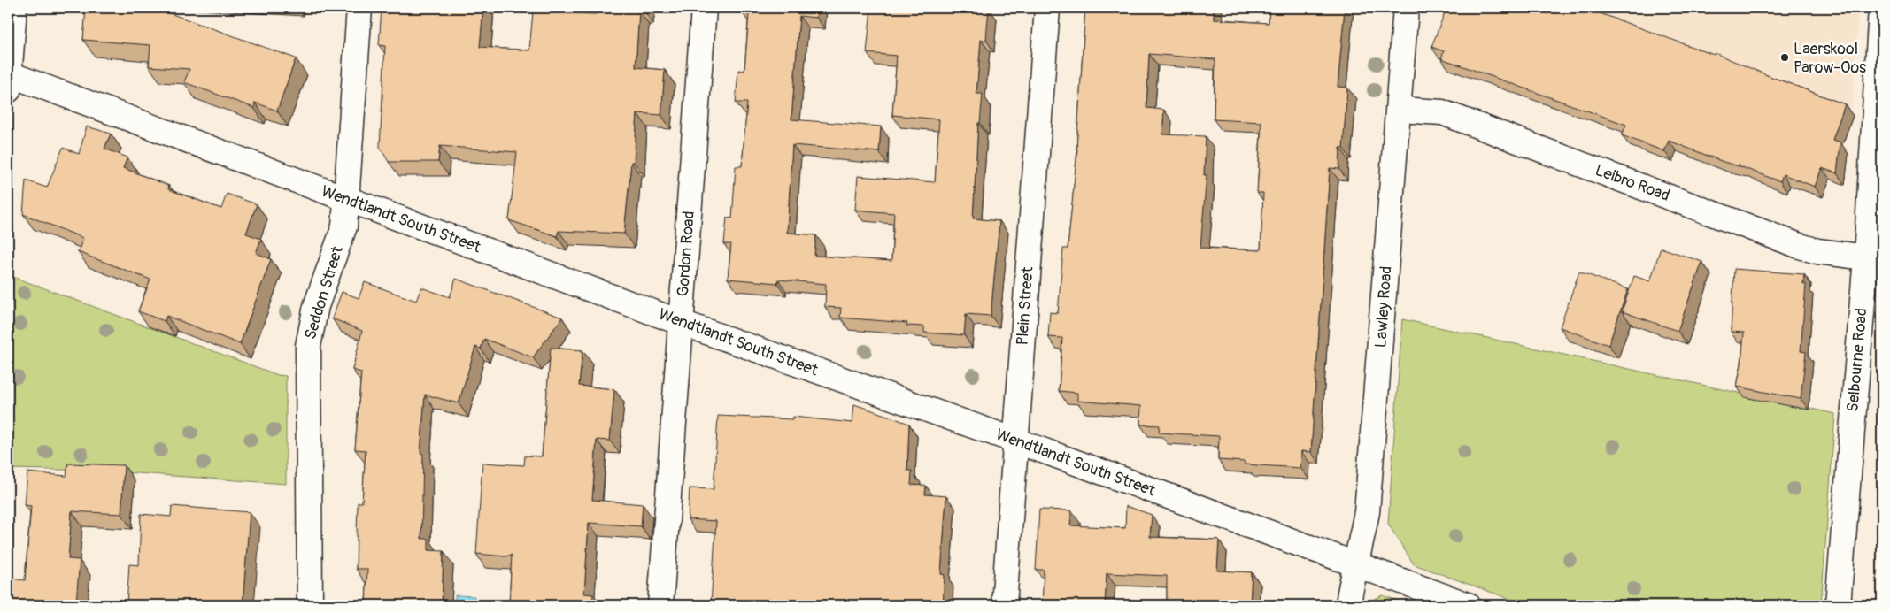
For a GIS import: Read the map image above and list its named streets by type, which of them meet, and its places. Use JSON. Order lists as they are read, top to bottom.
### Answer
{
  "streets": {
    "street": [
      "Leibro Road",
      "Wendtlandt South Street",
      "Gordon Road",
      "Seddon Street",
      "Plein Street",
      "Lawley Road",
      "Selbourne Road"
    ]
  },
  "crossings": [
    ["Leibro Road", "Lawley Road"],
    ["Leibro Road", "Selbourne Road"],
    ["Wendtlandt South Street", "Gordon Road"],
    ["Wendtlandt South Street", "Seddon Street"],
    ["Wendtlandt South Street", "Plein Street"],
    ["Wendtlandt South Street", "Lawley Road"]
  ],
  "places": ["Laerskool Parow-Oos"]
}
